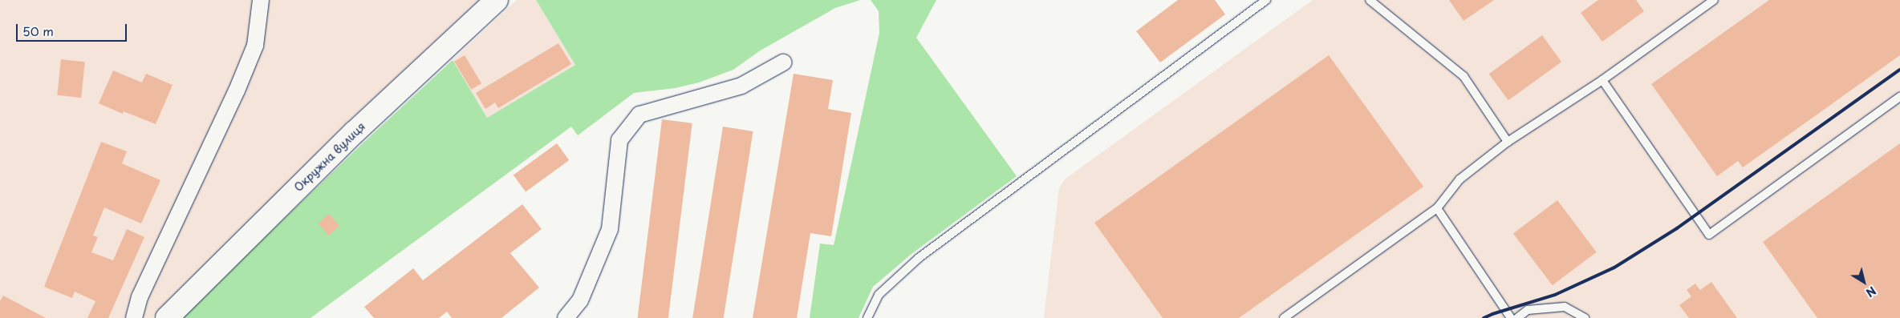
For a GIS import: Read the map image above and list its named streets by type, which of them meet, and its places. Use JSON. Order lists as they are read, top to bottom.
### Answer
{
  "streets": {
    "main road": ["Окружна вулиця"]
  },
  "scale_bar": "50 m",
  "north": "bottom right"
}
